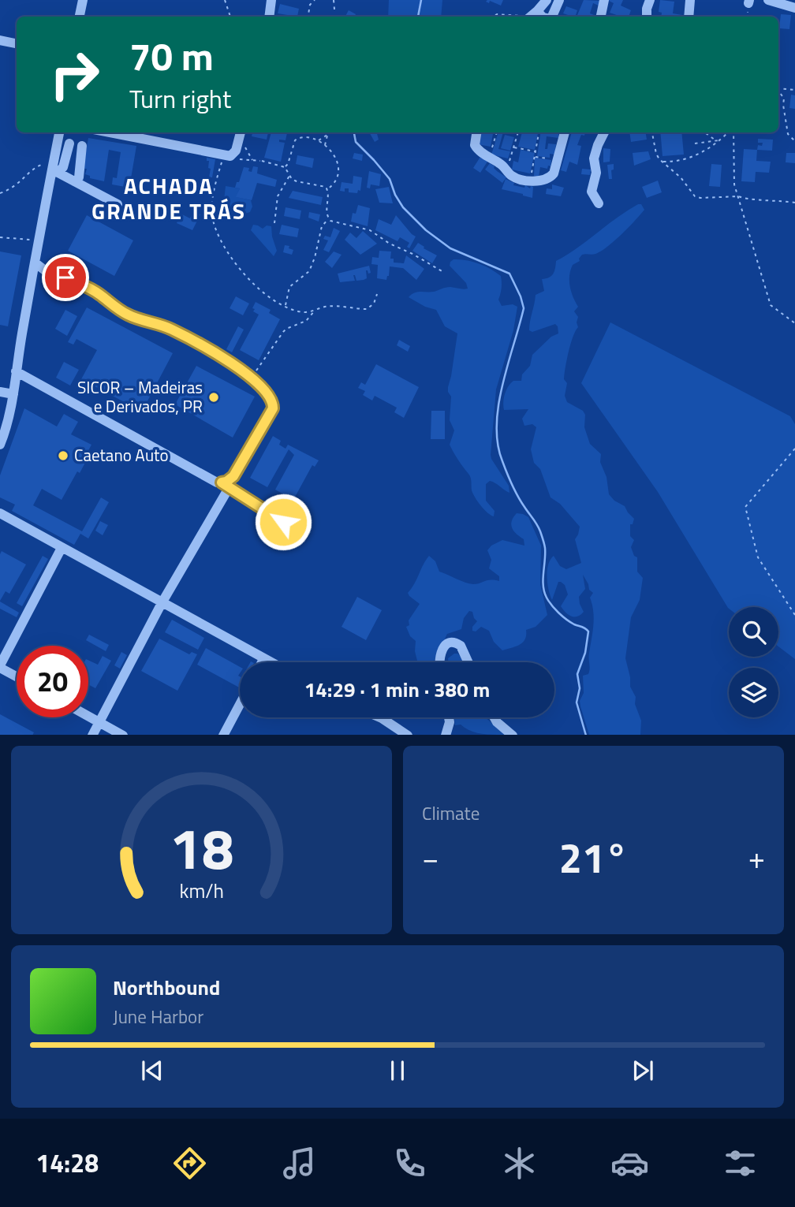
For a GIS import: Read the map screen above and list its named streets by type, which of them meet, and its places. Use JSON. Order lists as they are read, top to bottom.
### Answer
{
  "districts": ["ACHADA GRANDE TRÁS"],
  "places": ["SICOR – Madeiras e Derivados, PR", "Caetano Auto"],
  "page": {
    "turn": ["70 m", "Turn right"],
    "limit": "20",
    "trip": "14:29 · 1 min · 380 m",
    "tile": "Climate",
    "heat": ["−", "21°", "+"],
    "song": ["Northbound", "June Harbor"],
    "tabs": "14:28",
    "gauge": ["18", "km/h"]
  }
}
